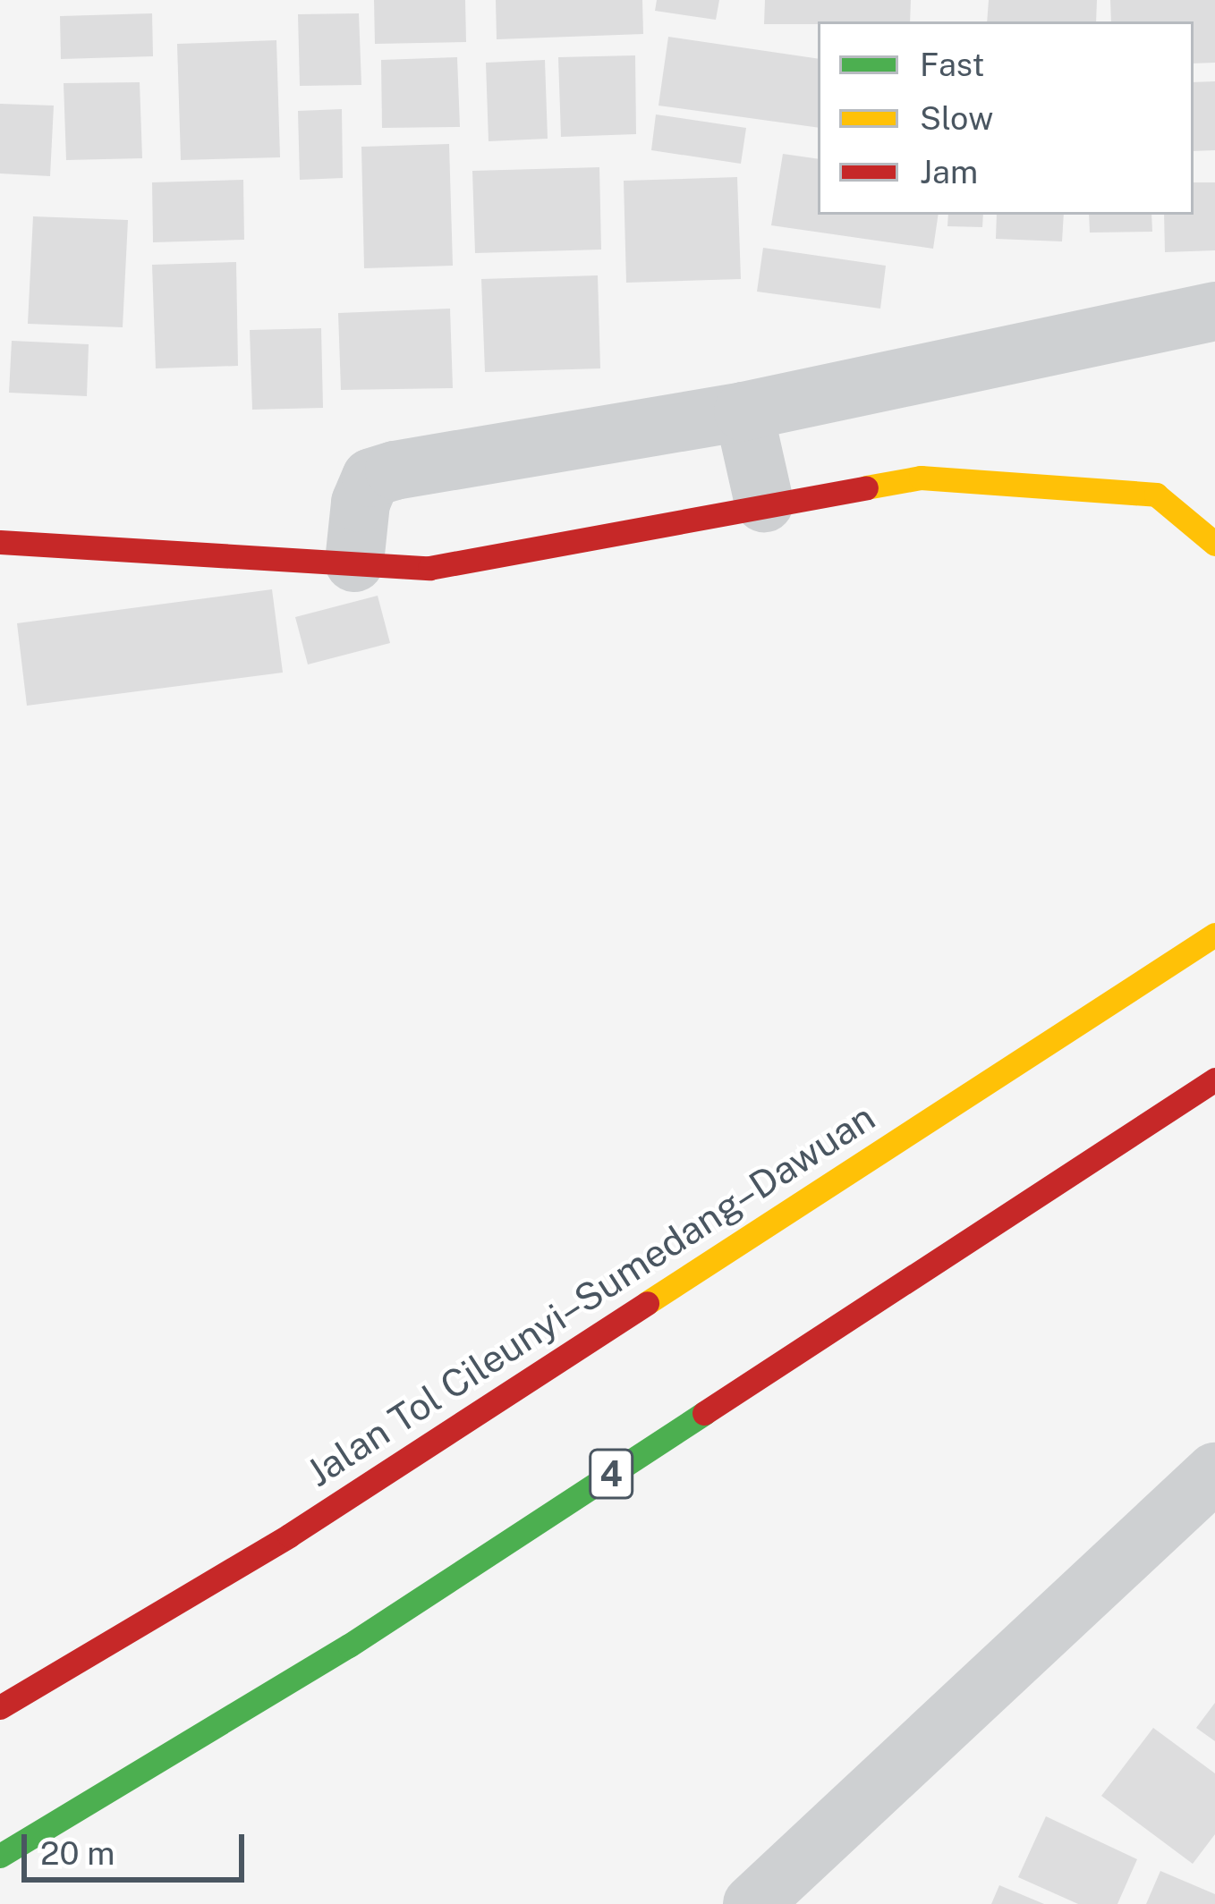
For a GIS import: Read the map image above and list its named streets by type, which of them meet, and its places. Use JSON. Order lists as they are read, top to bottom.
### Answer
{
  "streets": {
    "main road": ["Jalan Tol Cileunyi–Sumedang–Dawuan", "4"]
  },
  "legend": ["Fast", "Slow", "Jam"],
  "scale_bar": "20 m"
}
